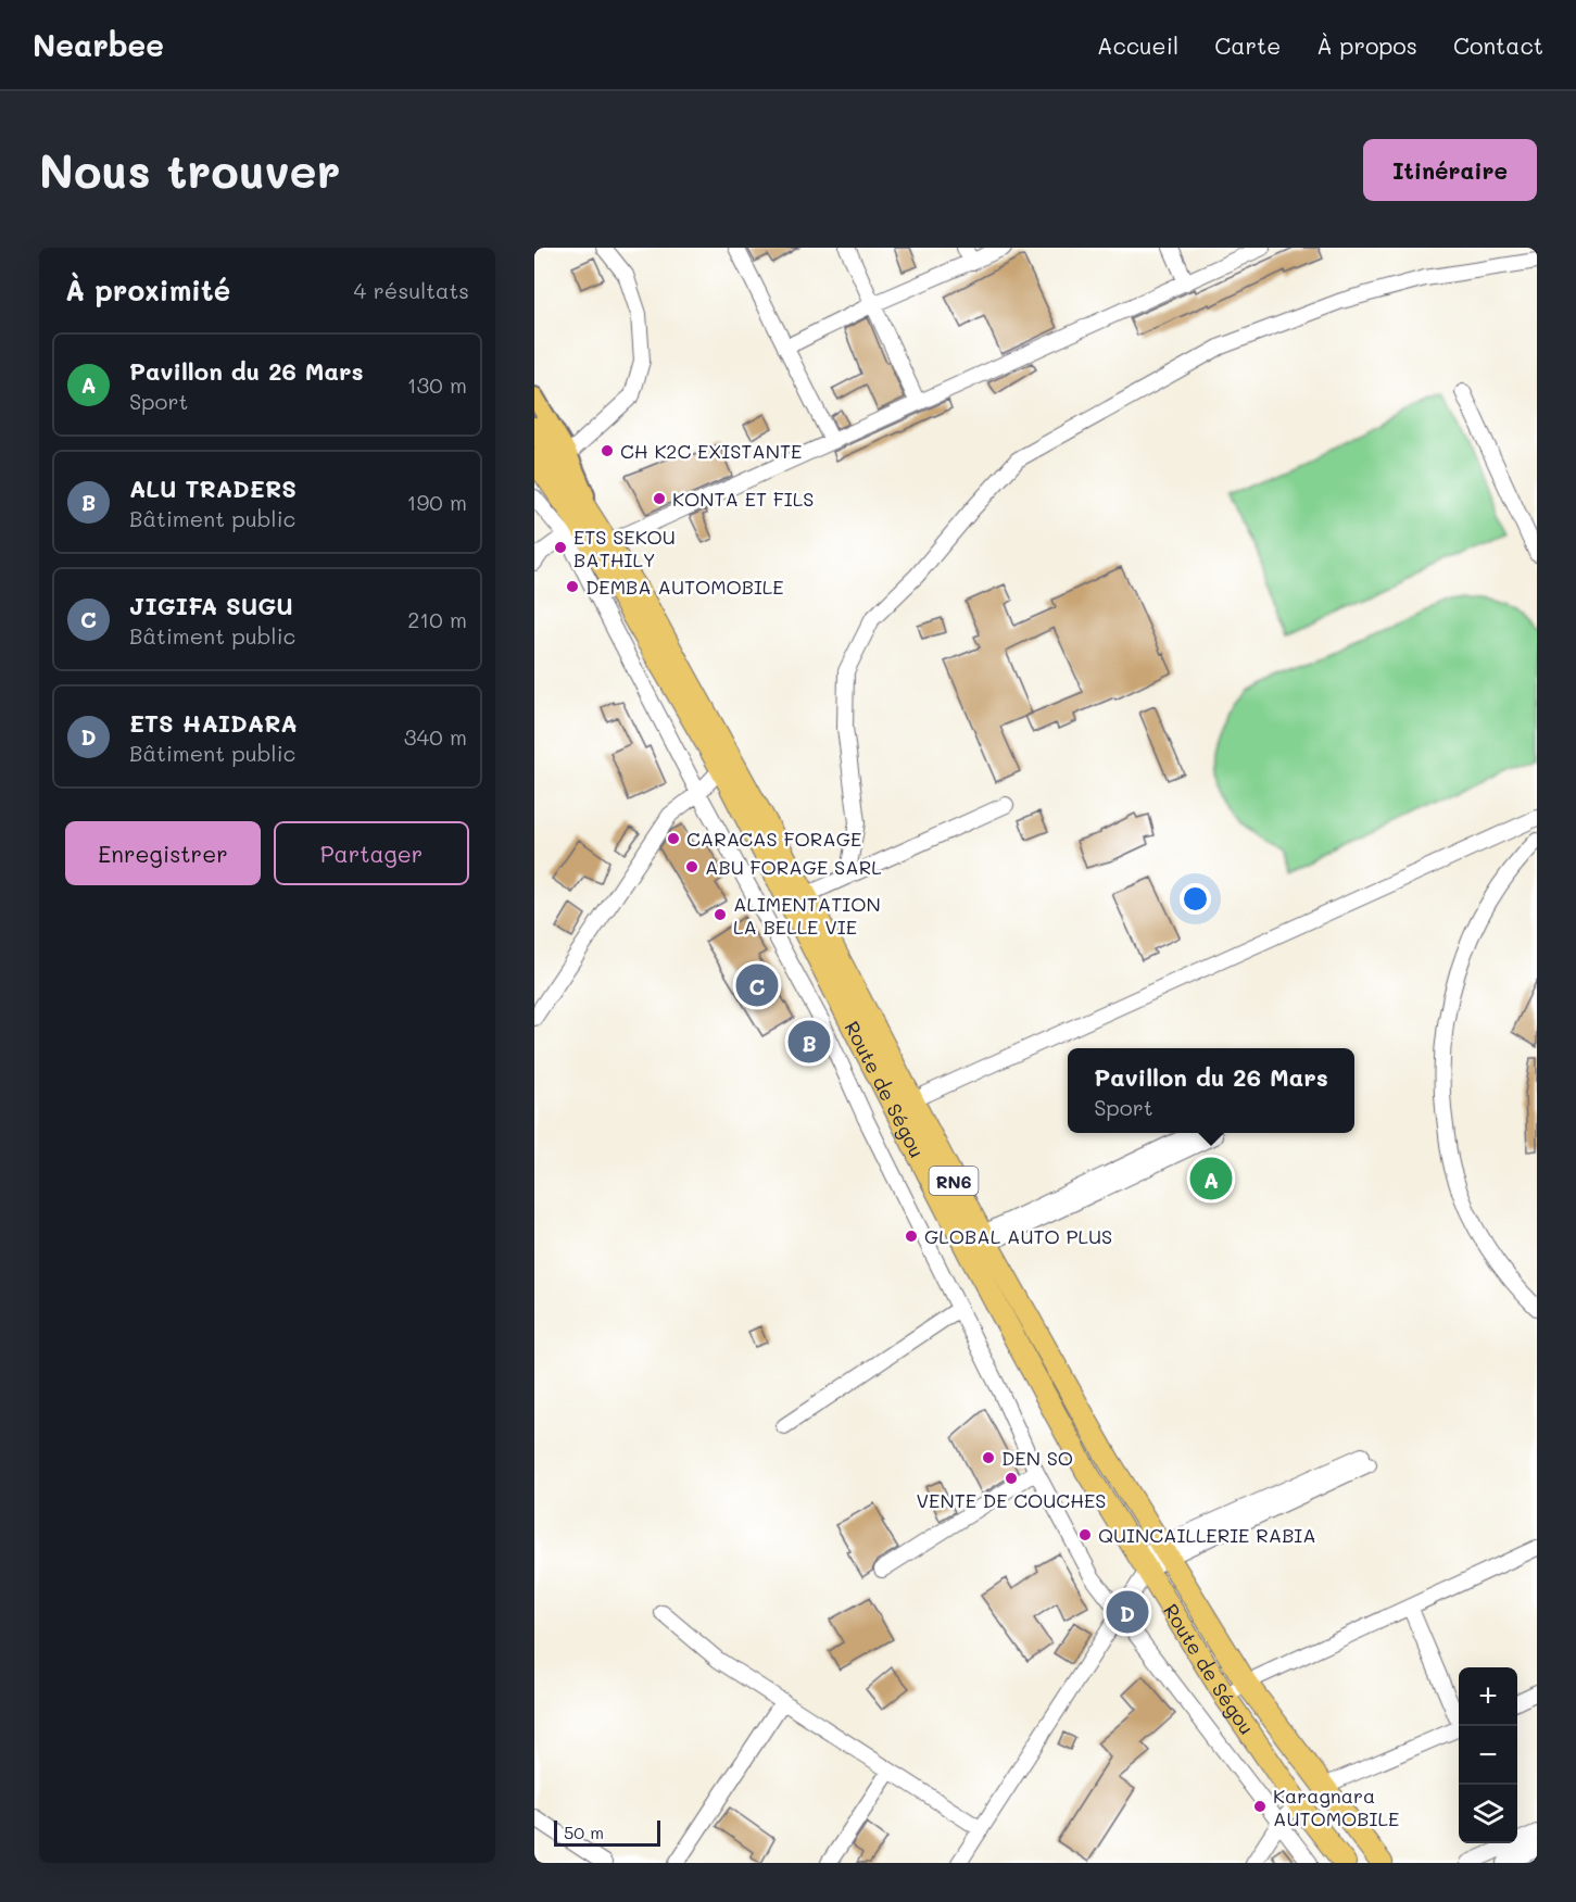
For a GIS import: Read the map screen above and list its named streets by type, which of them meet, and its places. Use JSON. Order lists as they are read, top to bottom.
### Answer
{
  "streets": {
    "highway": ["Route de Ségou", "RN6"]
  },
  "places": [
    "CH K2C EXISTANTE",
    "KONTA ET FILS",
    "ETS SEKOU BATHILY",
    "DEMBA AUTOMOBILE",
    "CARACAS FORAGE",
    "ABU FORAGE SARL",
    "ALIMENTATION LA BELLE VIE",
    "GLOBAL AUTO PLUS",
    "DEN SO",
    "VENTE DE COUCHES",
    "QUINCAILLERIE RABIA",
    "Karagnara AUTOMOBILE"
  ],
  "scale_bar": "50 m",
  "page": {
    "header": "Nearbee",
    "nav": [
      "Accueil",
      "Carte",
      "À propos",
      "Contact"
    ],
    "buttons": [
      "Itinéraire",
      ["Enregistrer", "Partager"]
    ],
    "title": "Nous trouver",
    "heading": ["À proximité", "4 résultats"],
    "list": [
      {
        "mark": "A",
        "name": "Pavillon du 26 Mars",
        "note": "Sport",
        "value": "130 m"
      },
      {
        "mark": "B",
        "name": "ALU TRADERS",
        "note": "Bâtiment public",
        "value": "190 m"
      },
      {
        "mark": "C",
        "name": "JIGIFA SUGU",
        "note": "Bâtiment public",
        "value": "210 m"
      },
      {
        "mark": "D",
        "name": "ETS HAIDARA",
        "note": "Bâtiment public",
        "value": "340 m"
      }
    ],
    "pins": [
      "C",
      "B",
      "A",
      "D"
    ],
    "popup": ["Pavillon du 26 Mars", "Sport"],
    "map_buttons": ["+", "−"],
    "scale": "50 m"
  }
}
